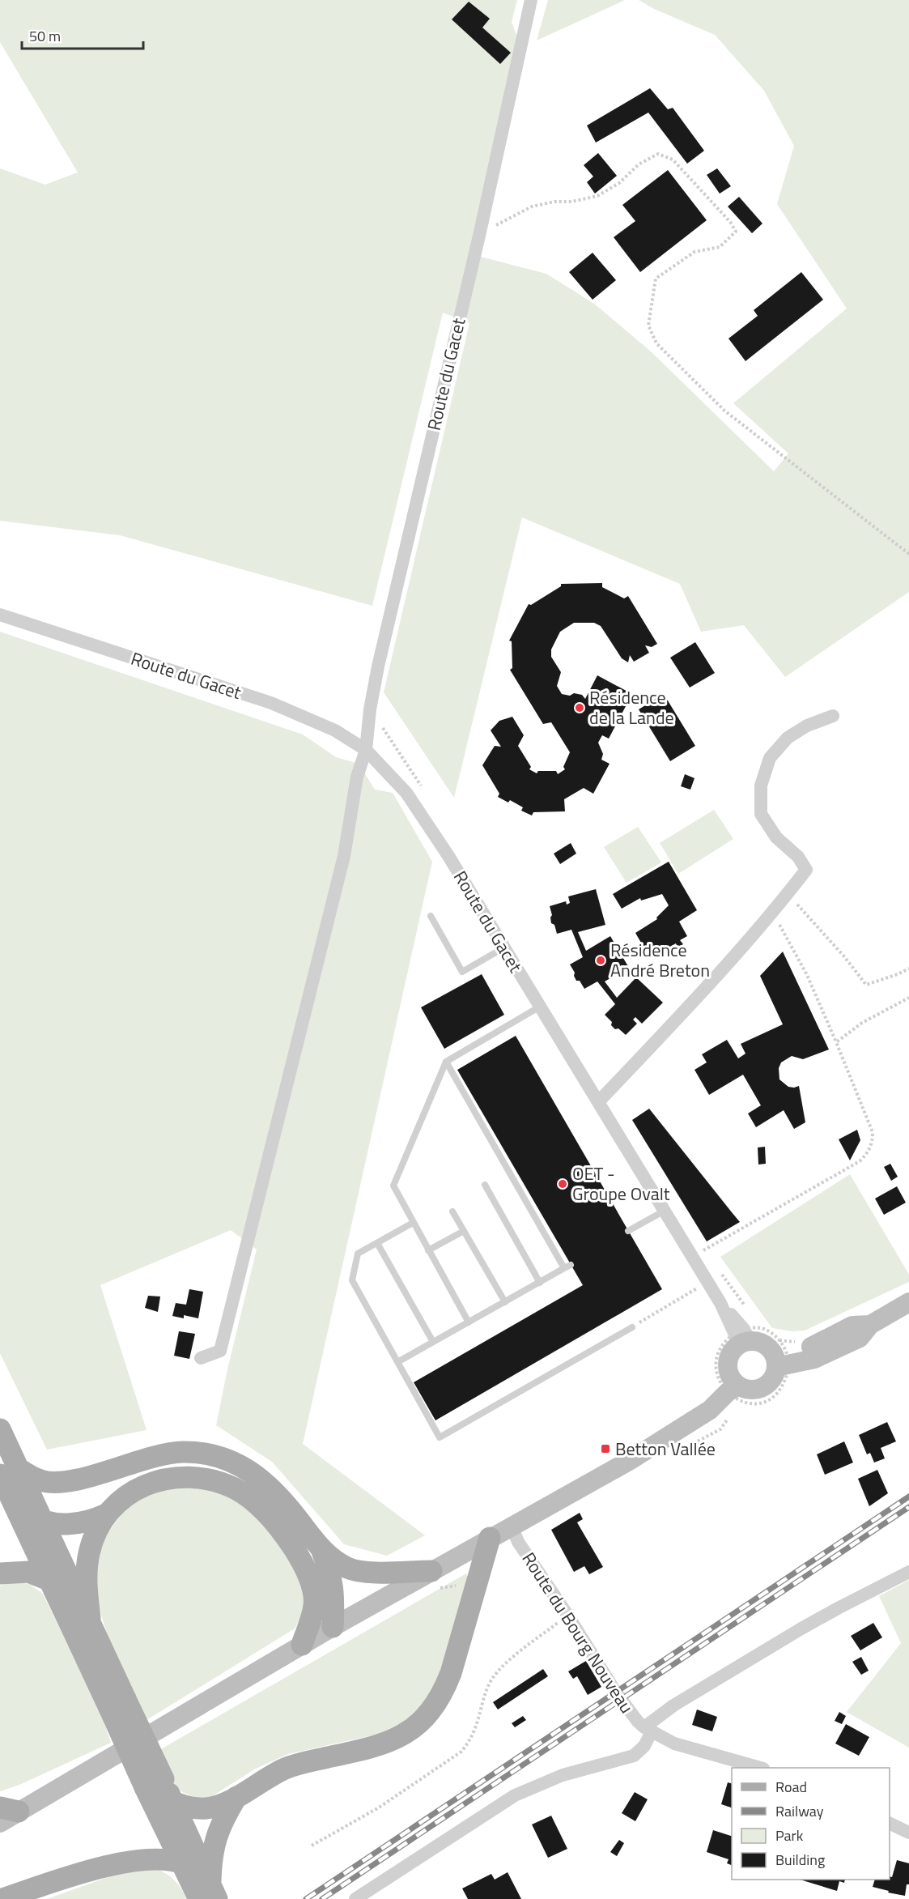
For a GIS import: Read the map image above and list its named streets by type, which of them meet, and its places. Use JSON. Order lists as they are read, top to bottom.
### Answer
{
  "streets": {
    "street": ["Route du Gacet", "Route du Bourg Nouveau"]
  },
  "places": {
    "other": ["Résidence de la Lande", "Résidence André Breton", "OET - Groupe Ovalt"],
    "transit": ["Betton Vallée"]
  },
  "legend": [
    "Road",
    "Railway",
    "Park",
    "Building"
  ],
  "scale_bar": "50 m"
}
